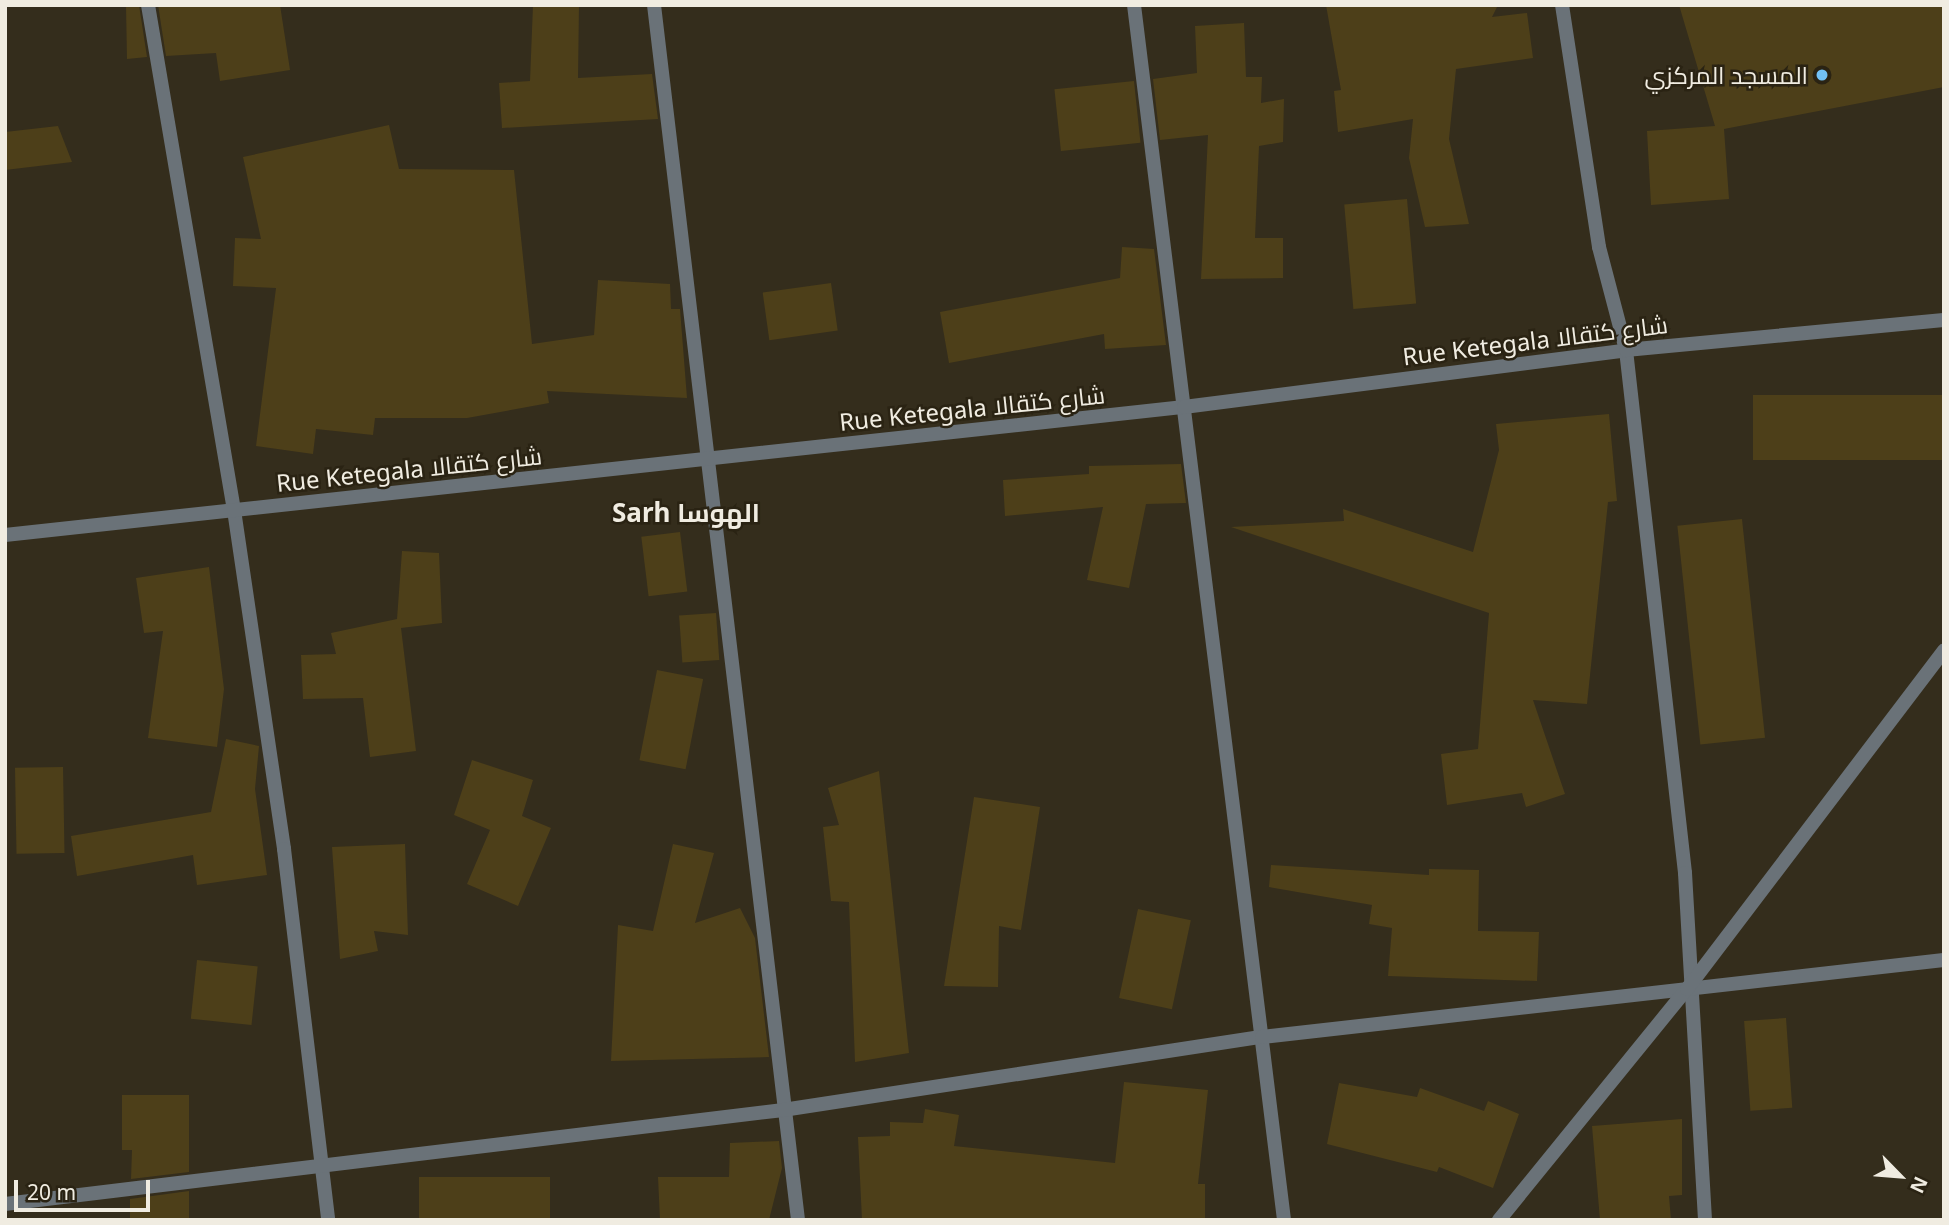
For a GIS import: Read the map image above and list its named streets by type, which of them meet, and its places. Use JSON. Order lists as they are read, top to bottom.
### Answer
{
  "streets": {
    "street": ["Rue Ketegala شارع كتقالا"]
  },
  "districts": ["Sarh الهوسا"],
  "places": ["المسجد المركزي"],
  "scale_bar": "20 m",
  "north": "bottom right"
}
